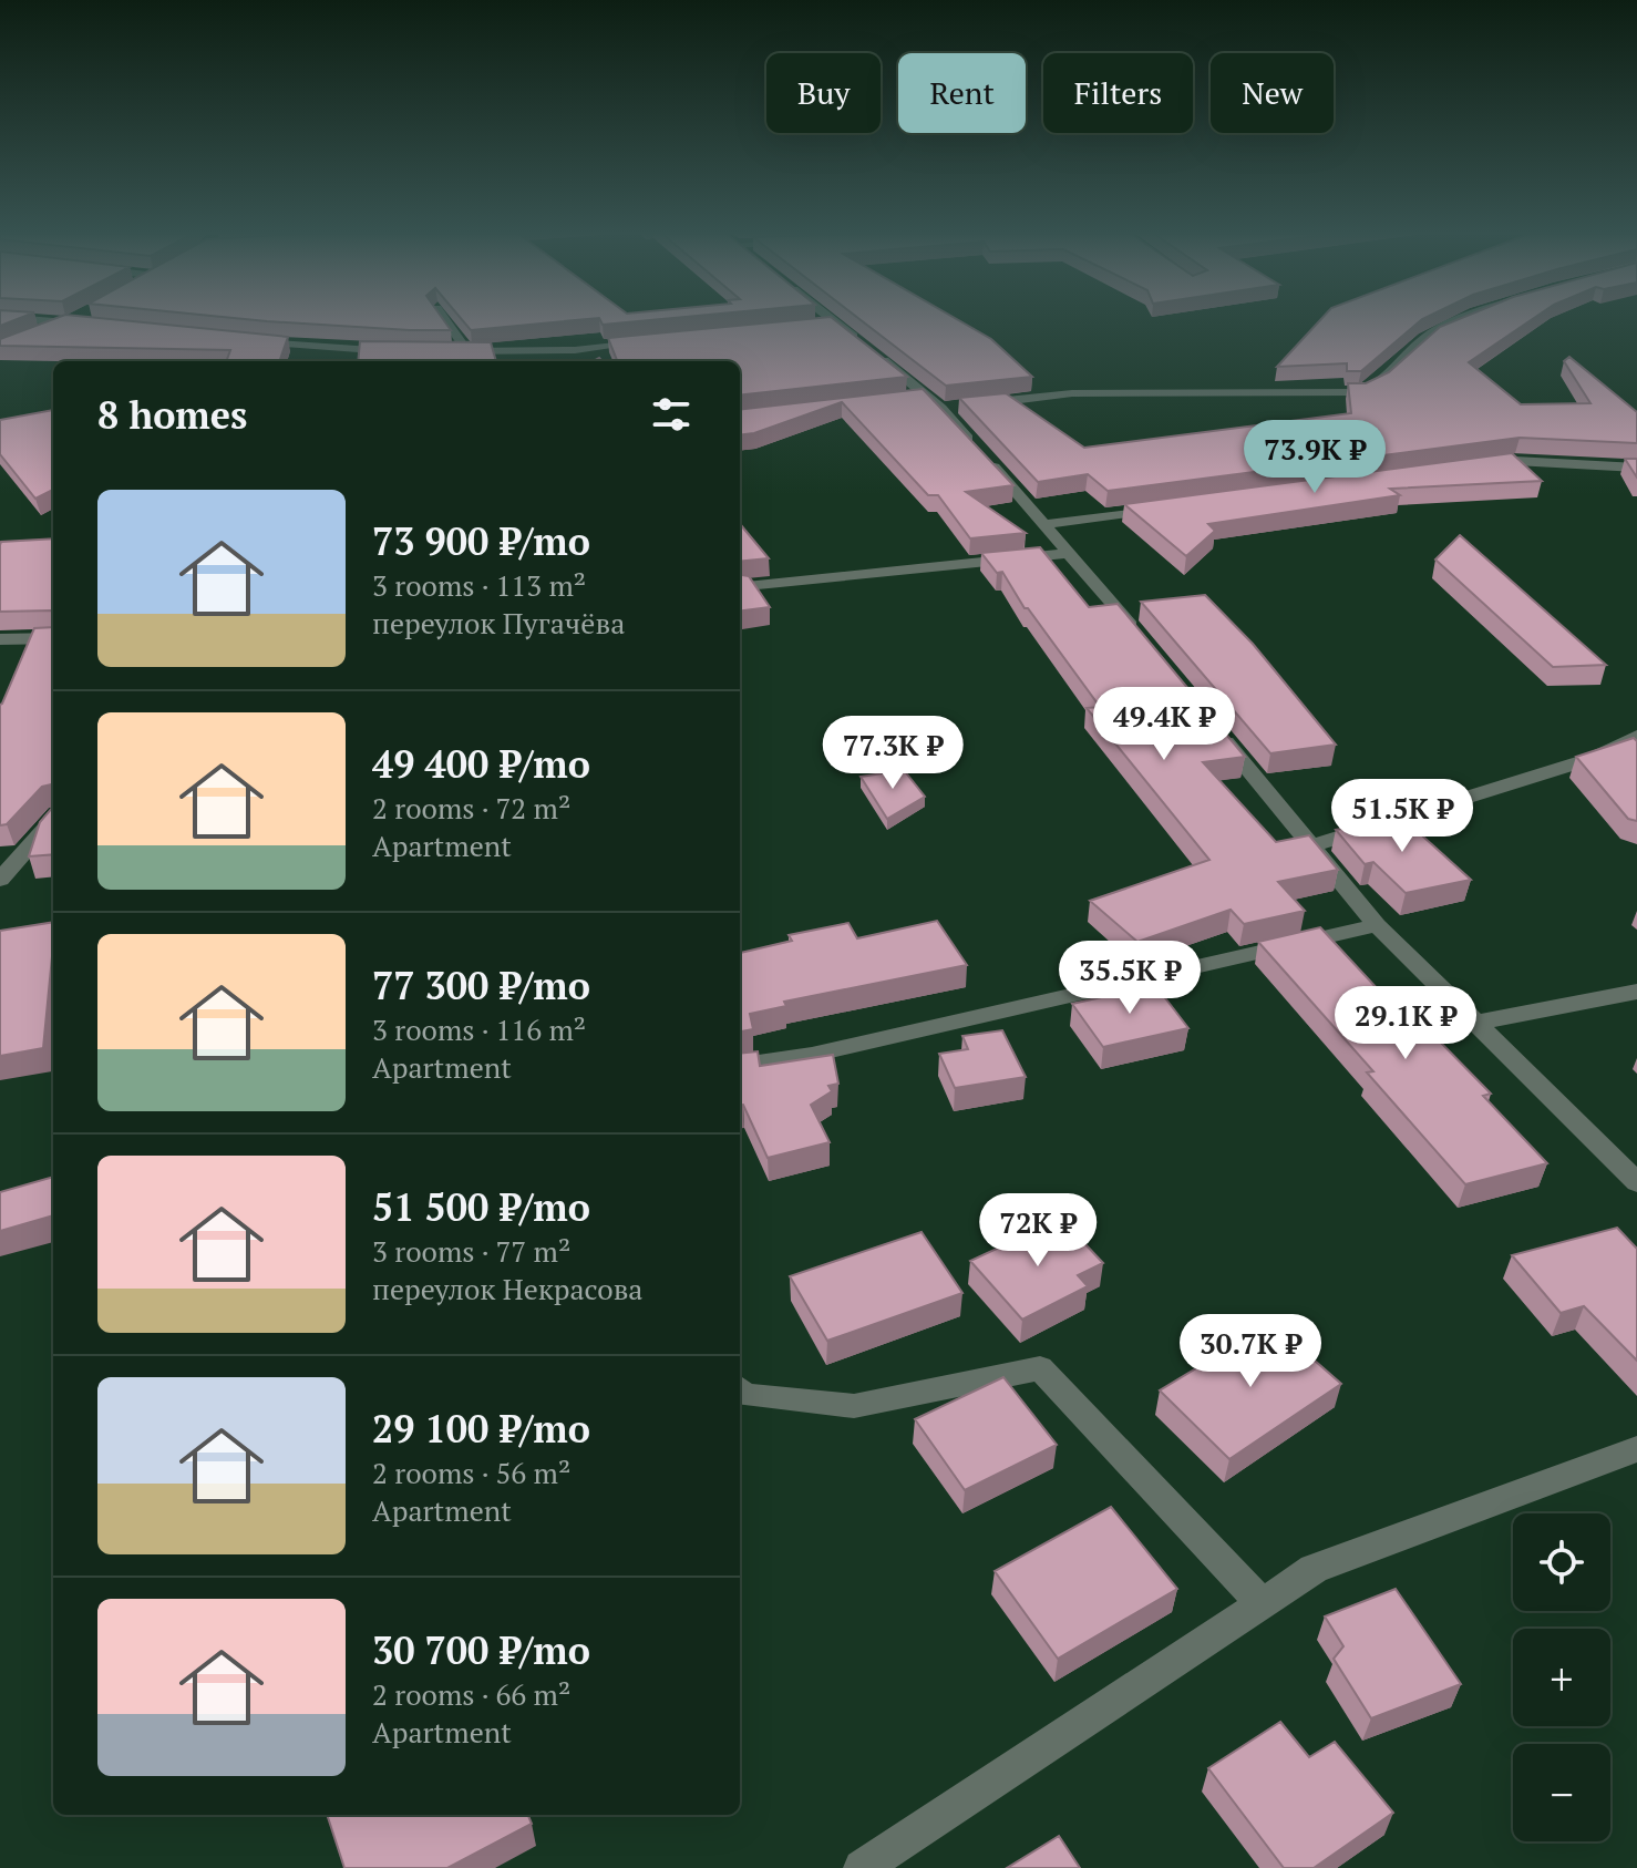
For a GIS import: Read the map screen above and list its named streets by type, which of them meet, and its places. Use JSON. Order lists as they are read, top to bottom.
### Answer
{
  "page": {
    "chip": [
      "Buy",
      "Rent",
      "Filters",
      "New"
    ],
    "heading": "8 homes",
    "price": [
      "73.9K ₽",
      "49.4K ₽",
      "77.3K ₽",
      "51.5K ₽",
      "35.5K ₽",
      "29.1K ₽",
      "72K ₽",
      "30.7K ₽"
    ],
    "list": [
      {
        "name": "73 900 ₽/mo",
        "note": "3 rooms · 113 m² · переулок Пугачёва"
      },
      {
        "name": "49 400 ₽/mo",
        "note": "2 rooms · 72 m² · Apartment"
      },
      {
        "name": "77 300 ₽/mo",
        "note": "3 rooms · 116 m² · Apartment"
      },
      {
        "name": "51 500 ₽/mo",
        "note": "3 rooms · 77 m² · переулок Некрасова"
      },
      {
        "name": "29 100 ₽/mo",
        "note": "2 rooms · 56 m² · Apartment"
      },
      {
        "name": "30 700 ₽/mo",
        "note": "2 rooms · 66 m² · Apartment"
      }
    ],
    "map_buttons": ["+", "−"]
  }
}
